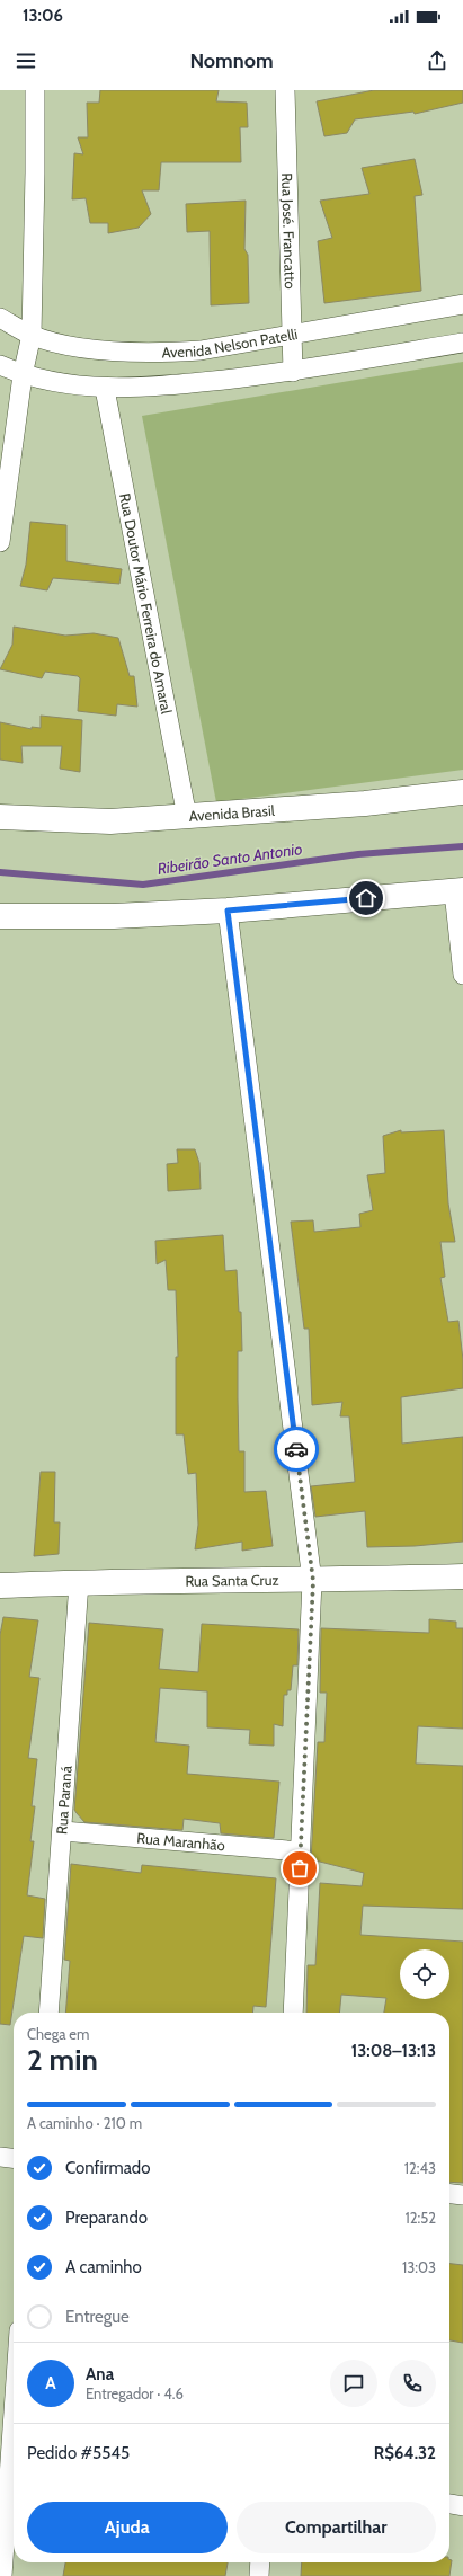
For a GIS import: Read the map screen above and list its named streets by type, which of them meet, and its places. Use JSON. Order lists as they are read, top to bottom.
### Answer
{
  "streets": {
    "main road": ["Avenida Brasil", "Rua Santa Cruz"],
    "street": [
      "Rua José. Francatto",
      "Avenida Nelson Patelli",
      "Rua Doutor Mário Ferreira do Amaral",
      "Rua Paraná",
      "Rua Maranhão"
    ]
  },
  "crossings": [
    ["Rua José. Francatto", "Avenida Nelson Patelli"],
    ["Rua Doutor Mário Ferreira do Amaral", "Avenida Brasil"],
    ["Rua Santa Cruz", "Rua Paraná"],
    ["Rua Paraná", "Rua Maranhão"]
  ],
  "water": ["Ribeirão Santo Antonio"],
  "page": {
    "status": "13:06",
    "header": "Nomnom",
    "heading": ["2 min", "Chega em", "13:08–13:13"],
    "panel": [
      "Ana",
      "Entregador · 4.6",
      "Pedido #5545",
      "R$64.32"
    ],
    "bar": "A caminho · 210 m",
    "list": [
      ["Confirmado", "12:43"],
      ["Preparando", "12:52"],
      ["A caminho", "13:03"],
      "Entregue"
    ],
    "round": "A",
    "buttons": ["Ajuda", "Compartilhar"]
  }
}
